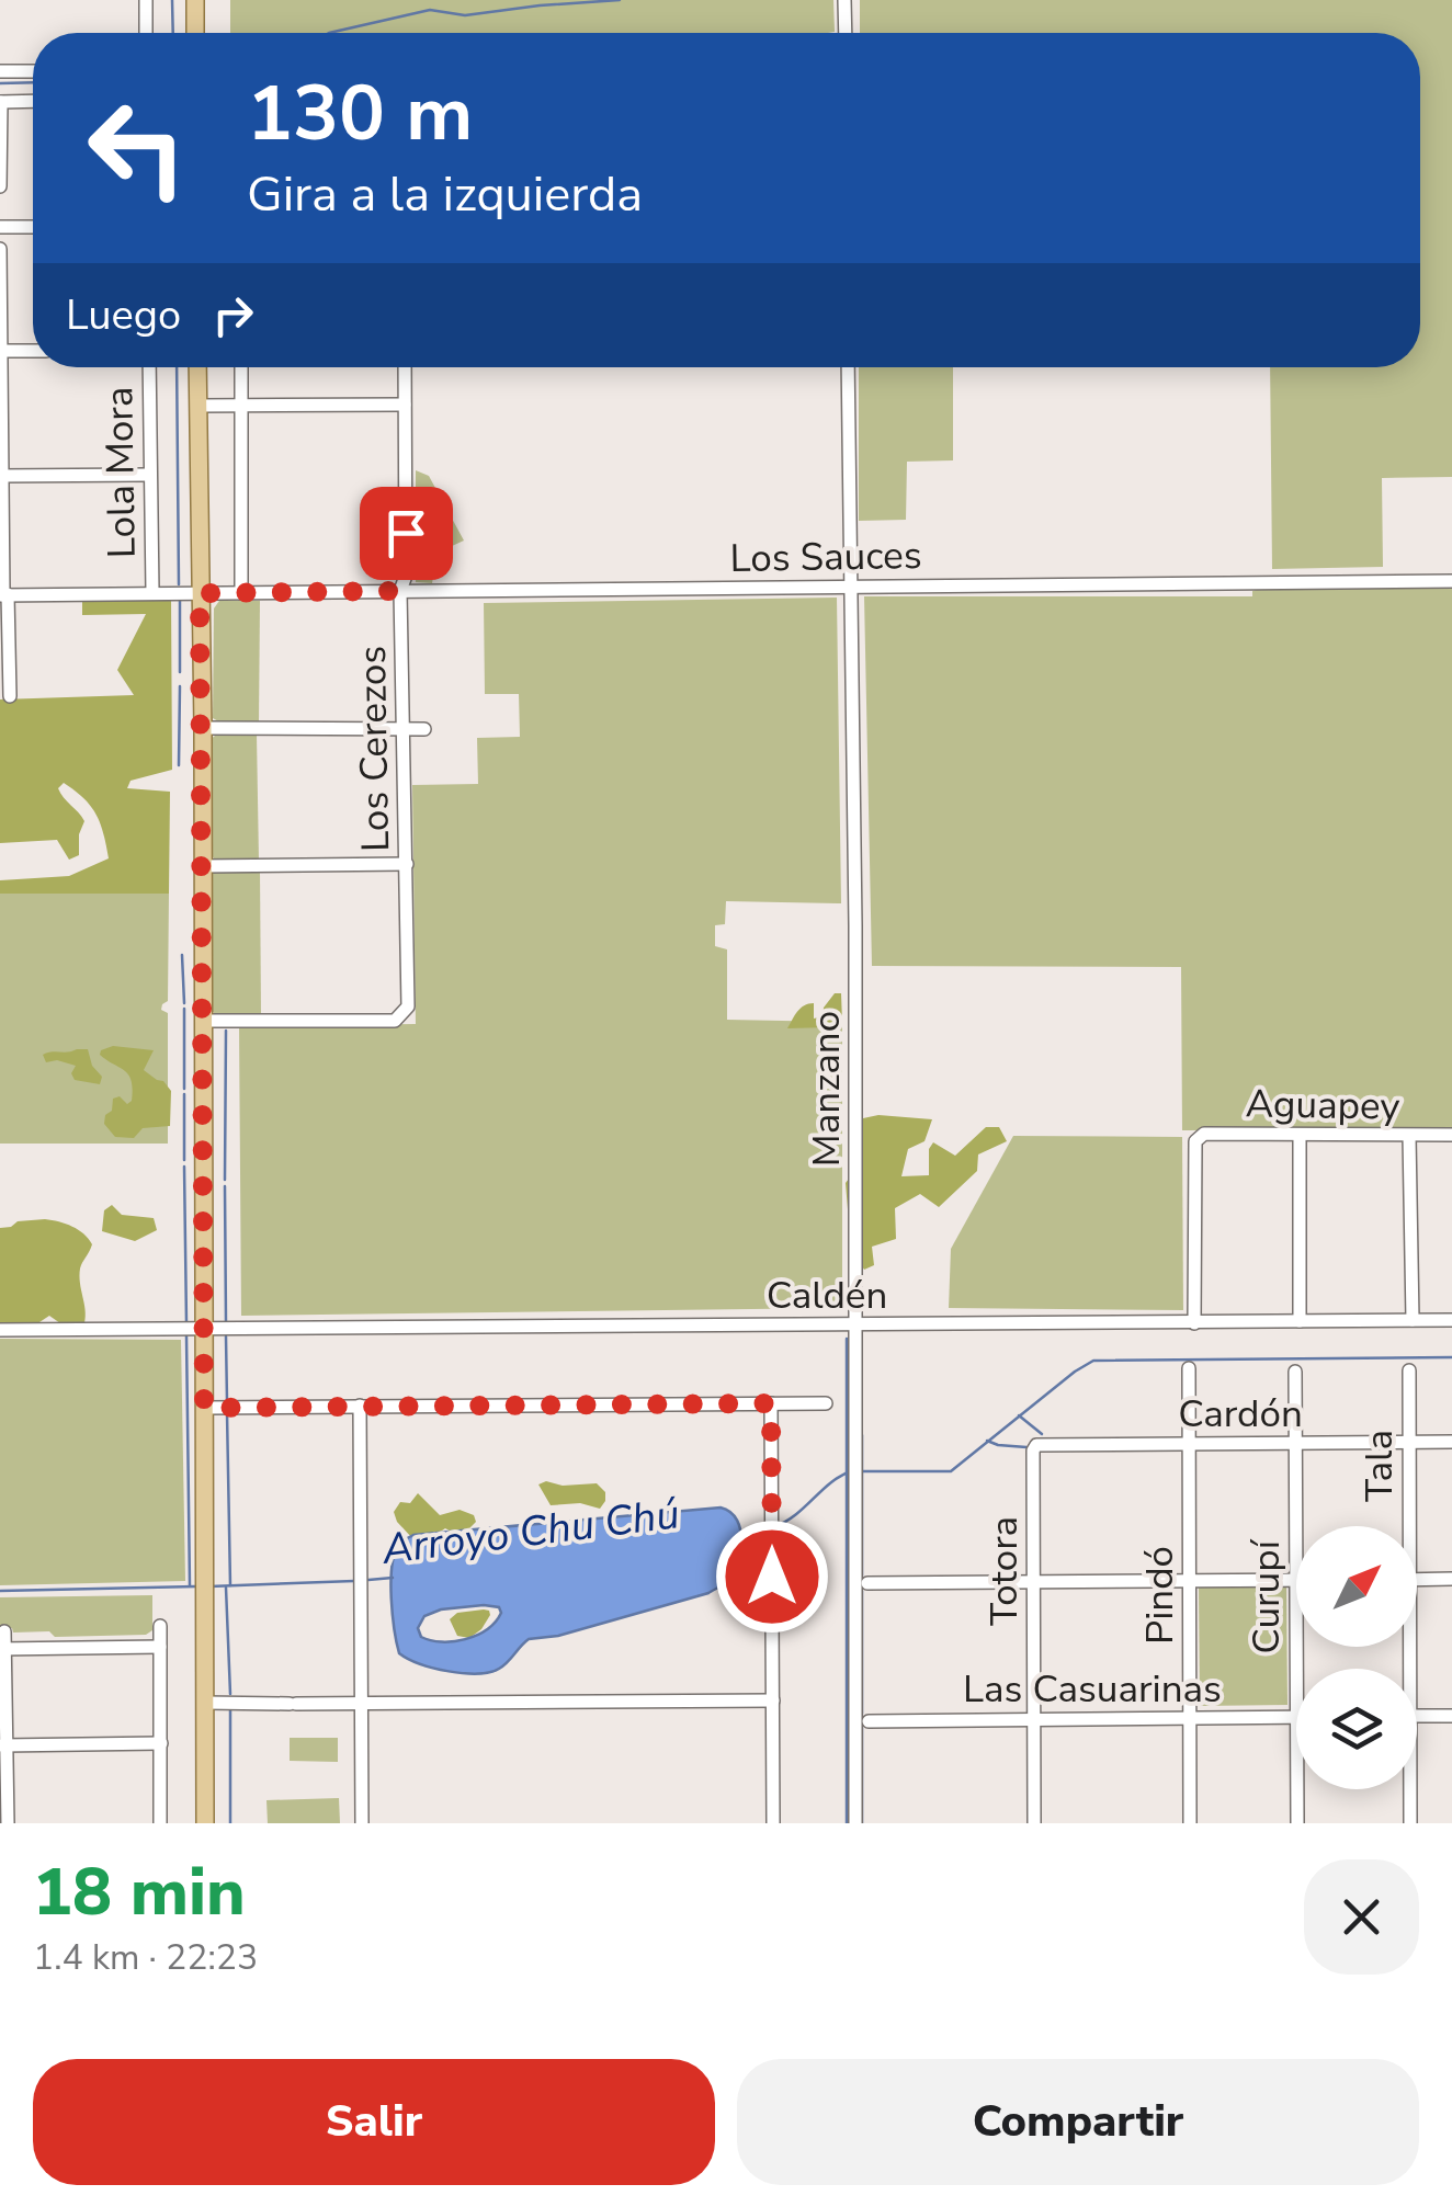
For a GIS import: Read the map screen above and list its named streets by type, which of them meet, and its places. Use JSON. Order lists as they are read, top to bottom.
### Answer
{
  "streets": {
    "street": [
      "Lola Mora",
      "Los Sauces",
      "Los Cerezos",
      "Manzano",
      "Aguapey",
      "Caldén",
      "Cardón",
      "Tala",
      "Totora",
      "Pindó",
      "Curupí",
      "Las Casuarinas"
    ]
  },
  "crossings": [
    ["Lola Mora", "Los Sauces"],
    ["Los Sauces", "Los Cerezos"],
    ["Los Sauces", "Manzano"],
    ["Manzano", "Caldén"],
    ["Aguapey", "Caldén"],
    ["Cardón", "Tala"],
    ["Cardón", "Totora"],
    ["Cardón", "Pindó"],
    ["Cardón", "Curupí"],
    ["Totora", "Las Casuarinas"],
    ["Pindó", "Las Casuarinas"]
  ],
  "water": ["Arroyo Chu Chú"],
  "north": "top right",
  "page": {
    "turn": ["130 m", "Gira a la izquierda"],
    "then": "Luego",
    "heading": ["18 min", "1.4 km · 22:23"],
    "buttons": ["Salir", "Compartir"]
  }
}
